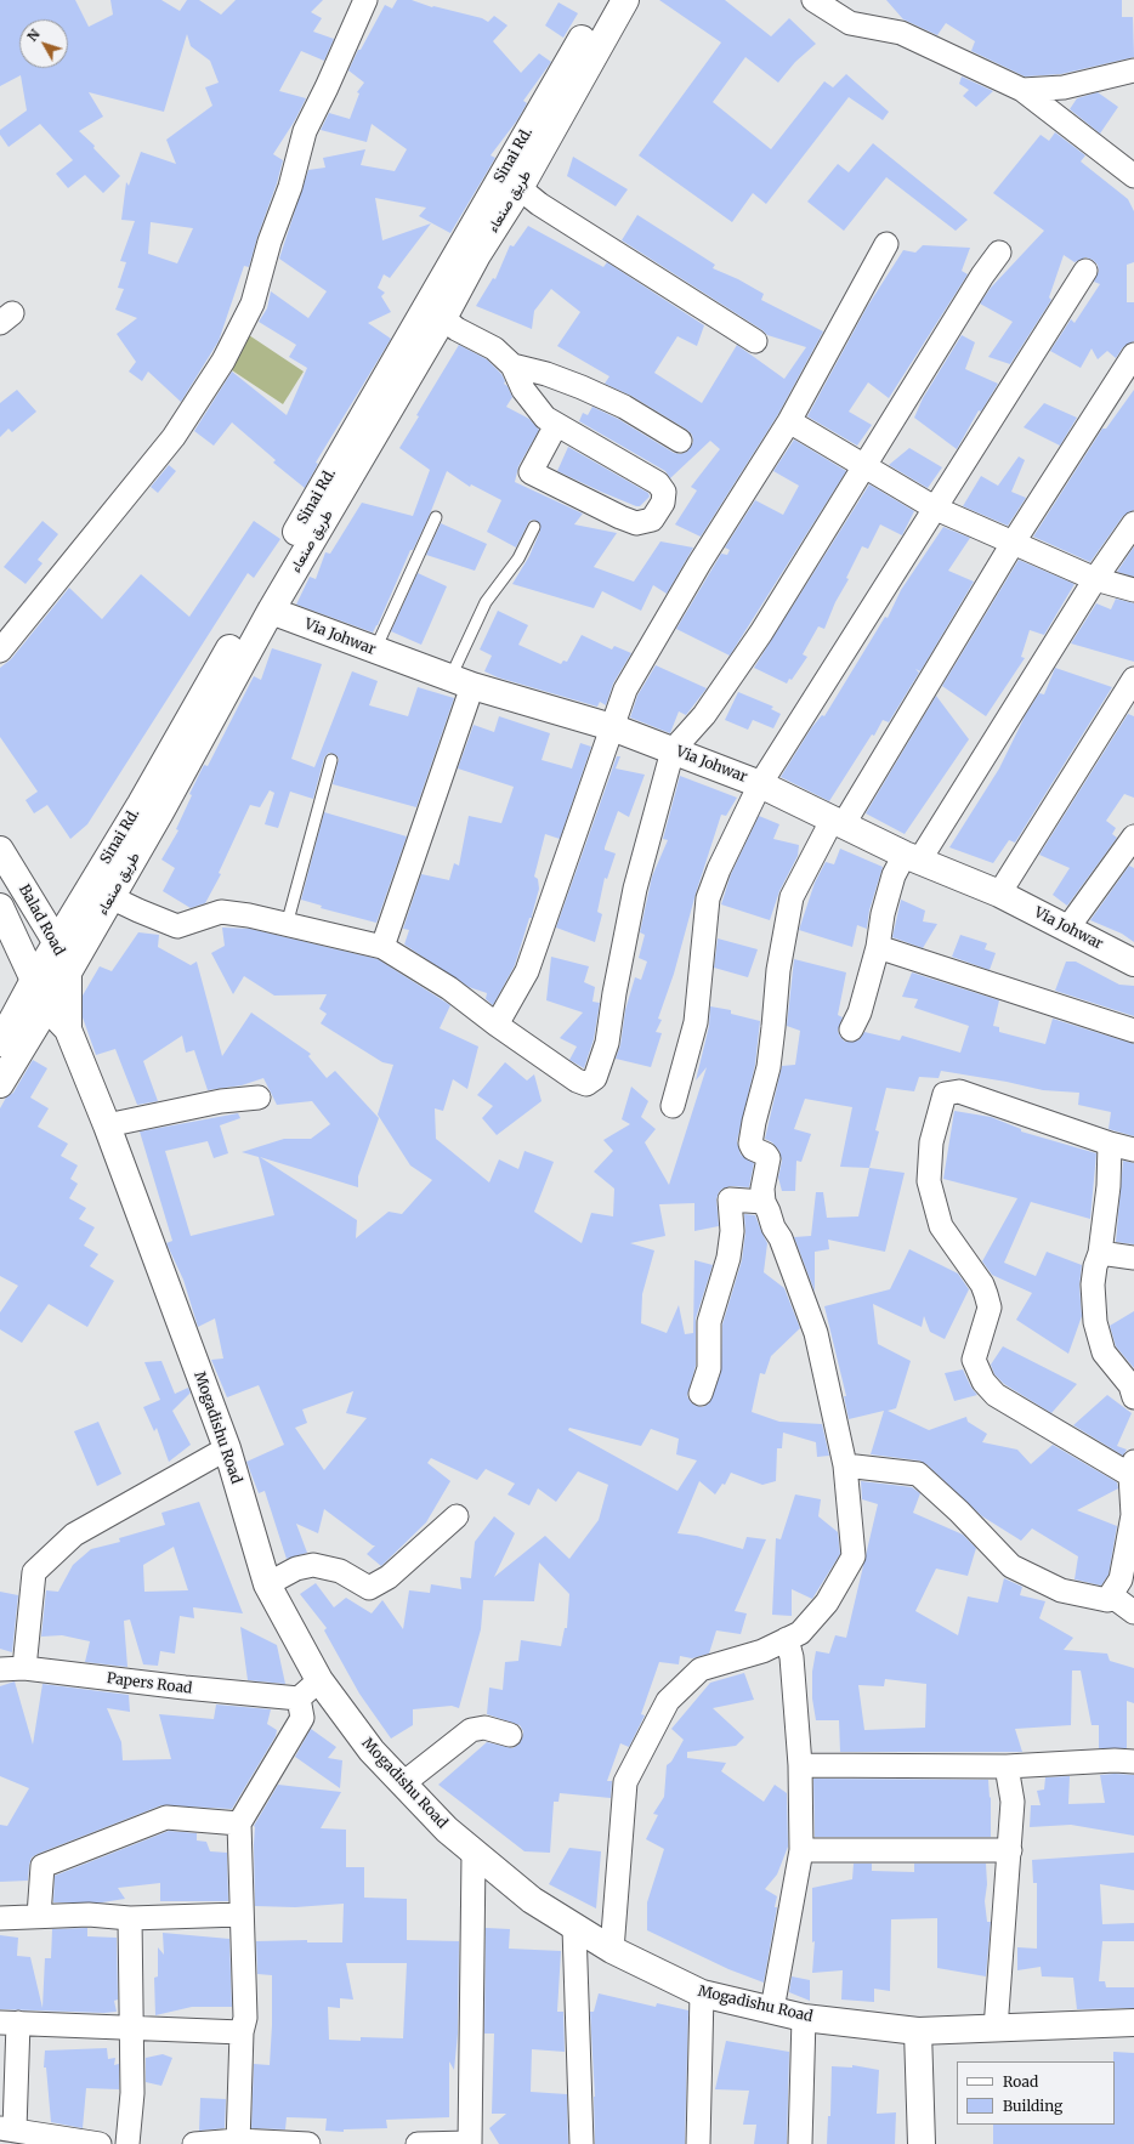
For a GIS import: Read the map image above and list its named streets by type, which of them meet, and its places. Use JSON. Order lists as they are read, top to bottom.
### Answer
{
  "streets": {
    "main road": [
      "Sinai Rd.",
      "طريق صنعاء",
      "Via Johwar",
      "Balad Road",
      "Mogadishu Road"
    ],
    "street": ["Papers Road"]
  },
  "crossings": [
    ["Sinai Rd.", "طريق صنعاء"],
    ["Sinai Rd.", "Balad Road"],
    ["طريق صنعاء", "Via Johwar"],
    ["طريق صنعاء", "Balad Road"],
    ["Balad Road", "Mogadishu Road"]
  ],
  "legend": ["Road", "Building"],
  "north": "top left"
}
